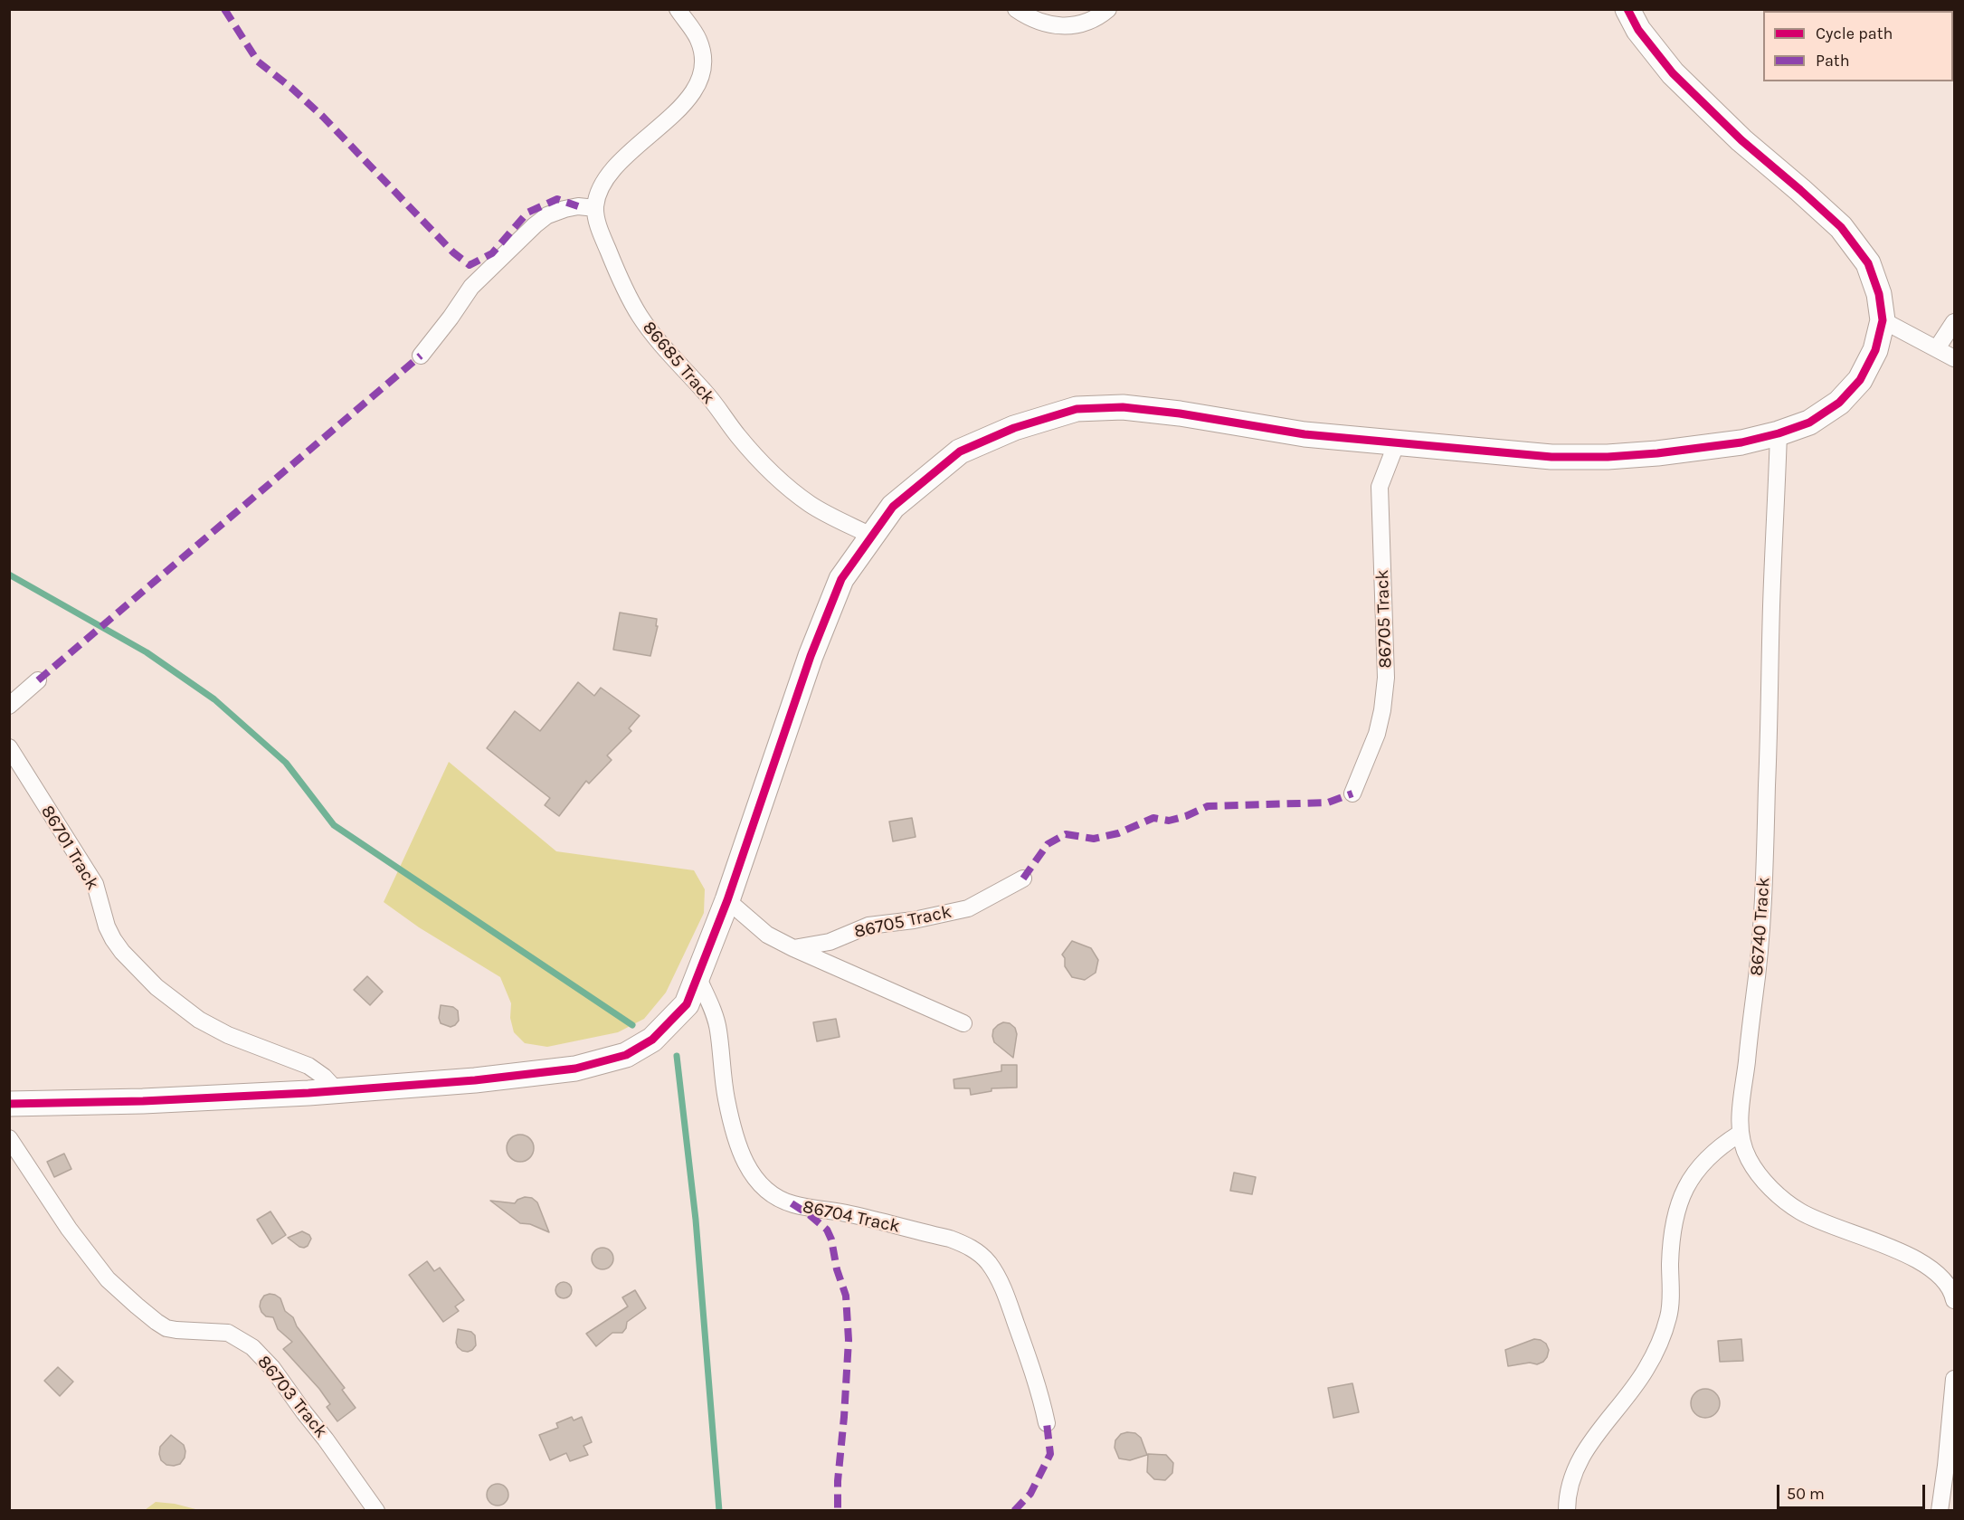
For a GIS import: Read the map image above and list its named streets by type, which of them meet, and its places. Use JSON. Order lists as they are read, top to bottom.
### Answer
{
  "streets": {
    "street": [
      "86685 Track",
      "86705 Track",
      "86701 Track",
      "86740 Track",
      "86704 Track",
      "86703 Track"
    ]
  },
  "legend": ["Cycle path", "Path"],
  "scale_bar": "50 m"
}
